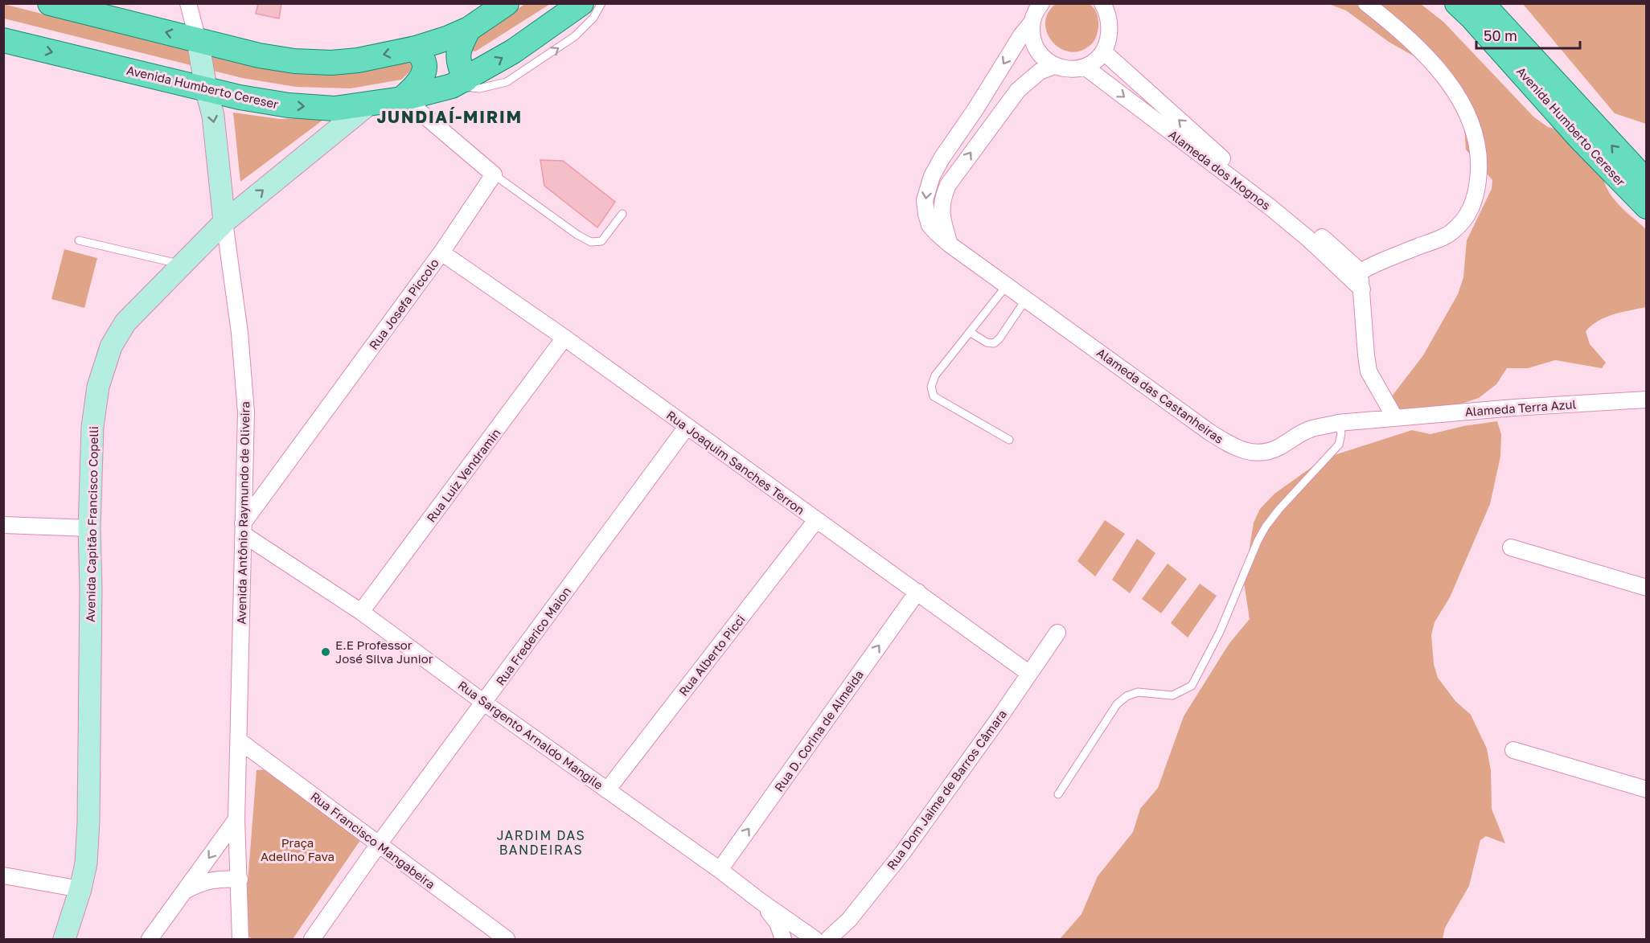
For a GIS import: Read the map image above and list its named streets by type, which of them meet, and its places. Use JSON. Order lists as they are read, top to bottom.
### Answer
{
  "streets": {
    "main road": ["Avenida Humberto Cereser", "Avenida Antônio Raymundo de Oliveira", "Avenida Capitão Francisco Copelli"],
    "street": [
      "Alameda dos Mognos",
      "Rua Josefa Piccolo",
      "Alameda das Castanheiras",
      "Alameda Terra Azul",
      "Rua Joaquim Sanches Terron",
      "Rua Luiz Vendramin",
      "Rua Frederico Maion",
      "Rua Alberto Picci",
      "Rua D. Corina de Almeida",
      "Rua Sargento Arnaldo Mangile",
      "Rua Dom Jaime de Barros Câmara",
      "Rua Francisco Mangabeira"
    ]
  },
  "crossings": [
    ["Avenida Humberto Cereser", "Avenida Antônio Raymundo de Oliveira"],
    ["Avenida Humberto Cereser", "Avenida Capitão Francisco Copelli"],
    ["Rua Josefa Piccolo", "Rua Joaquim Sanches Terron"],
    ["Rua Josefa Piccolo", "Avenida Antônio Raymundo de Oliveira"],
    ["Rua Josefa Piccolo", "Rua Sargento Arnaldo Mangile"],
    ["Alameda das Castanheiras", "Alameda Terra Azul"],
    ["Rua Joaquim Sanches Terron", "Rua Luiz Vendramin"],
    ["Rua Joaquim Sanches Terron", "Rua Frederico Maion"],
    ["Rua Joaquim Sanches Terron", "Rua Alberto Picci"],
    ["Rua Joaquim Sanches Terron", "Rua D. Corina de Almeida"],
    ["Rua Joaquim Sanches Terron", "Rua Dom Jaime de Barros Câmara"],
    ["Rua Luiz Vendramin", "Rua Sargento Arnaldo Mangile"],
    ["Avenida Antônio Raymundo de Oliveira", "Avenida Capitão Francisco Copelli"],
    ["Avenida Antônio Raymundo de Oliveira", "Rua Sargento Arnaldo Mangile"],
    ["Avenida Antônio Raymundo de Oliveira", "Rua Francisco Mangabeira"],
    ["Rua Frederico Maion", "Rua Sargento Arnaldo Mangile"],
    ["Rua Frederico Maion", "Rua Francisco Mangabeira"],
    ["Rua Alberto Picci", "Rua Sargento Arnaldo Mangile"],
    ["Rua D. Corina de Almeida", "Rua Sargento Arnaldo Mangile"]
  ],
  "one_way": ["Rua D. Corina de Almeida"],
  "districts": ["JUNDIAÍ-MIRIM", "JARDIM DAS BANDEIRAS"],
  "parks": ["Praça Adelino Fava"],
  "places": ["E.E Professor José Silva Junior"],
  "scale_bar": "50 m"
}
